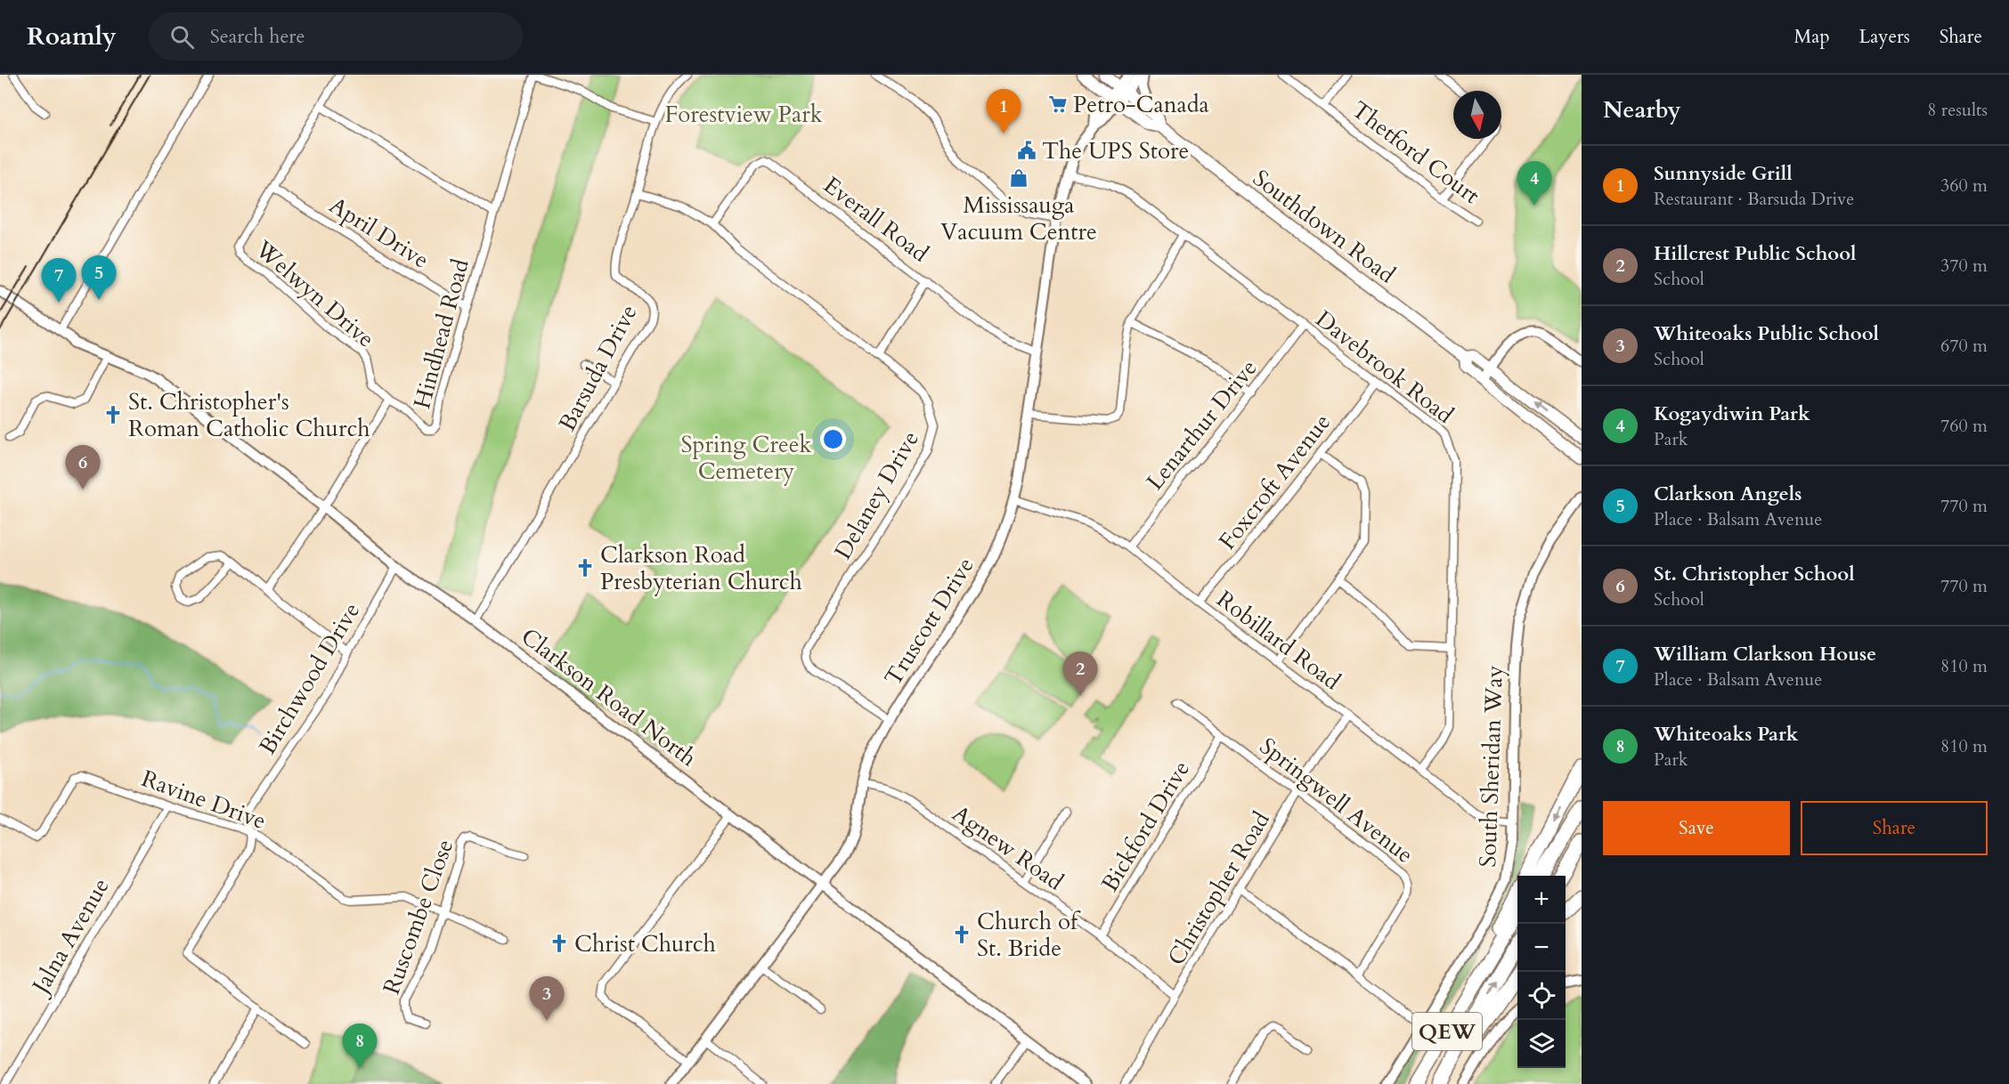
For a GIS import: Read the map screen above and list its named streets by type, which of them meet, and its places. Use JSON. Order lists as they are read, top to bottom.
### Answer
{
  "streets": {
    "highway": ["QEW"],
    "main road": ["Southdown Road"],
    "street": [
      "Thetford Court",
      "Everall Road",
      "April Drive",
      "Welwyn Drive",
      "Hindhead Road",
      "Davebrook Road",
      "Barsuda Drive",
      "Lenarthur Drive",
      "Foxcroft Avenue",
      "Delaney Drive",
      "Truscott Drive",
      "Robillard Road",
      "Birchwood Drive",
      "Clarkson Road North",
      "South Sheridan Way",
      "Ravine Drive",
      "Springwell Avenue",
      "Bickford Drive",
      "Agnew Road",
      "Christopher Road",
      "Ruscombe Close",
      "Jalna Avenue"
    ]
  },
  "crossings": [
    ["Everall Road", "Delaney Drive"],
    ["Everall Road", "Truscott Drive"],
    ["Southdown Road", "Truscott Drive"],
    ["April Drive", "Welwyn Drive"],
    ["April Drive", "Hindhead Road"],
    ["Welwyn Drive", "Hindhead Road"],
    ["Hindhead Road", "Clarkson Road North"],
    ["Davebrook Road", "Lenarthur Drive"],
    ["Davebrook Road", "Foxcroft Avenue"],
    ["Davebrook Road", "Truscott Drive"],
    ["Davebrook Road", "Robillard Road"],
    ["Barsuda Drive", "Delaney Drive"],
    ["Barsuda Drive", "Clarkson Road North"],
    ["Lenarthur Drive", "Robillard Road"],
    ["Foxcroft Avenue", "Robillard Road"],
    ["Delaney Drive", "Truscott Drive"],
    ["Truscott Drive", "Robillard Road"],
    ["Truscott Drive", "Clarkson Road North"],
    ["Truscott Drive", "Agnew Road"],
    ["Robillard Road", "South Sheridan Way"],
    ["Robillard Road", "Christopher Road"],
    ["Birchwood Drive", "Clarkson Road North"],
    ["Birchwood Drive", "Ravine Drive"],
    ["Ravine Drive", "Ruscombe Close"],
    ["Ravine Drive", "Jalna Avenue"],
    ["Springwell Avenue", "Bickford Drive"],
    ["Springwell Avenue", "Christopher Road"],
    ["Bickford Drive", "Agnew Road"],
    ["Agnew Road", "Christopher Road"]
  ],
  "parks": ["Forestview Park", "Spring Creek Cemetery"],
  "places": {
    "supermarket": ["Petro-Canada"],
    "public building": ["The UPS Store"],
    "shop": ["Mississauga Vacuum Centre"],
    "church": [
      "St. Christopher's Roman Catholic Church",
      "Clarkson Road Presbyterian Church",
      "Church of St. Bride",
      "Christ Church"
    ]
  },
  "north": "bottom",
  "page": {
    "header": "Roamly",
    "search": "Search here",
    "nav": ["Map", "Layers", "Share"],
    "heading": ["Nearby", "8 results"],
    "pins": [
      "1",
      "4",
      "5",
      "7",
      "6",
      "2",
      "3",
      "8"
    ],
    "list": [
      {
        "mark": "1",
        "name": "Sunnyside Grill",
        "note": "Restaurant · Barsuda Drive",
        "value": "360 m"
      },
      {
        "mark": "2",
        "name": "Hillcrest Public School",
        "note": "School",
        "value": "370 m"
      },
      {
        "mark": "3",
        "name": "Whiteoaks Public School",
        "note": "School",
        "value": "670 m"
      },
      {
        "mark": "4",
        "name": "Kogaydiwin Park",
        "note": "Park",
        "value": "760 m"
      },
      {
        "mark": "5",
        "name": "Clarkson Angels",
        "note": "Place · Balsam Avenue",
        "value": "770 m"
      },
      {
        "mark": "6",
        "name": "St. Christopher School",
        "note": "School",
        "value": "770 m"
      },
      {
        "mark": "7",
        "name": "William Clarkson House",
        "note": "Place · Balsam Avenue",
        "value": "810 m"
      },
      {
        "mark": "8",
        "name": "Whiteoaks Park",
        "note": "Park",
        "value": "810 m"
      }
    ],
    "buttons": ["Save", "Share"],
    "map_buttons": ["+", "−"]
  }
}
